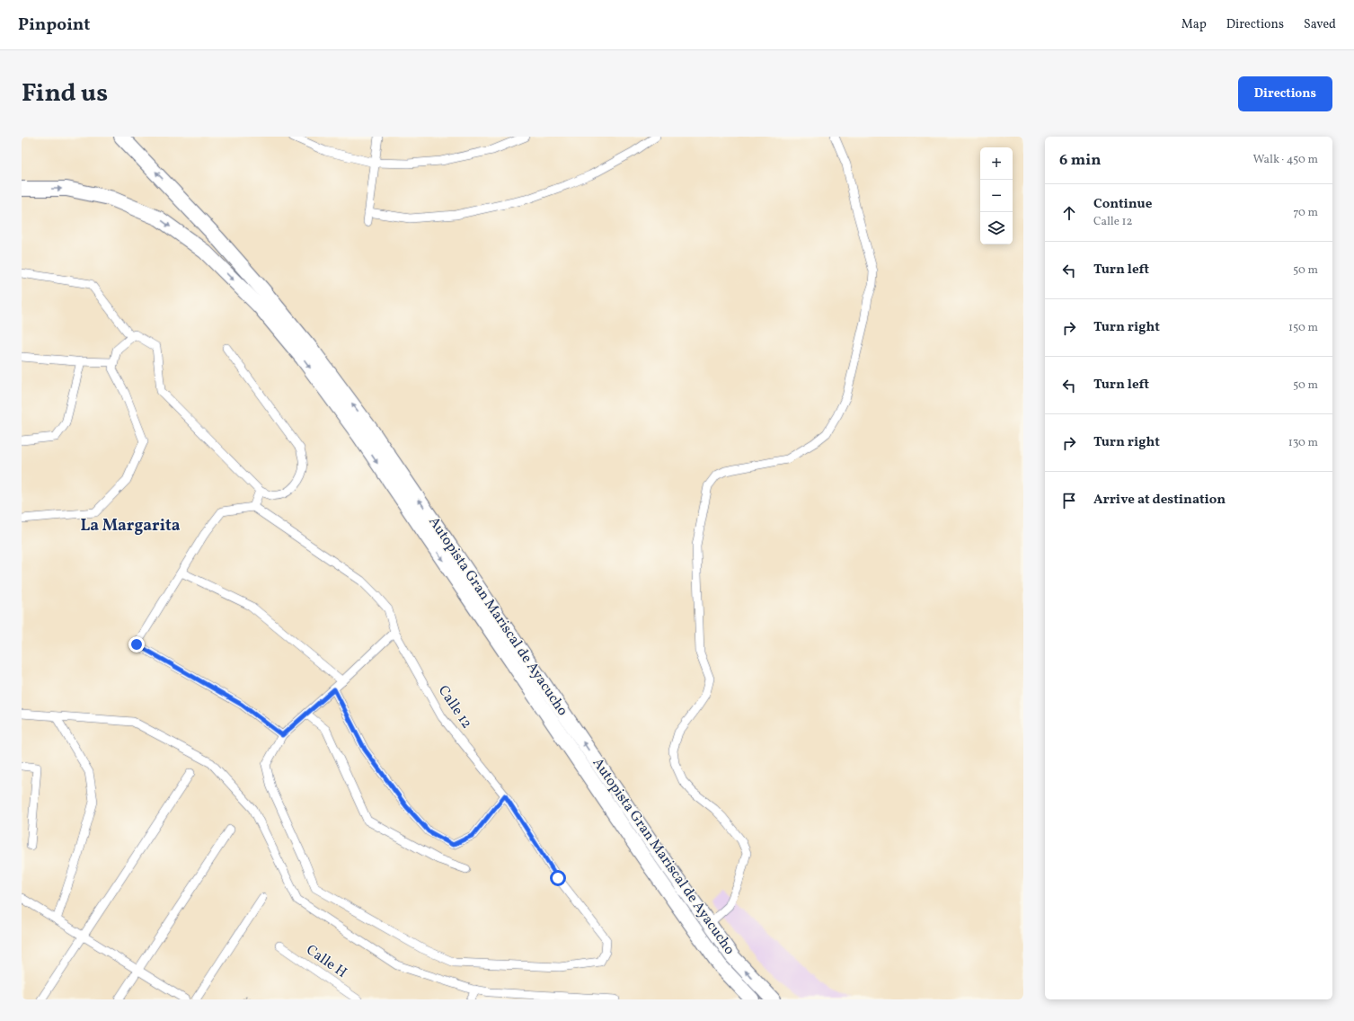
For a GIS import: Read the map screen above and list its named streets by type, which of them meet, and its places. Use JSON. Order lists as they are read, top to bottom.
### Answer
{
  "streets": {
    "highway": ["Autopista Gran Mariscal de Ayacucho"],
    "street": ["Calle 12", "Calle H"]
  },
  "districts": ["La Margarita"],
  "page": {
    "header": "Pinpoint",
    "nav": ["Map", "Directions", "Saved"],
    "title": "Find us",
    "buttons": "Directions",
    "heading": ["6 min", "Walk · 450 m"],
    "map_buttons": ["+", "−"],
    "list": [
      ["Continue", "Calle 12", "70 m"],
      ["Turn left", "50 m"],
      ["Turn right", "150 m"],
      ["Turn left", "50 m"],
      ["Turn right", "130 m"],
      "Arrive at destination"
    ]
  }
}
